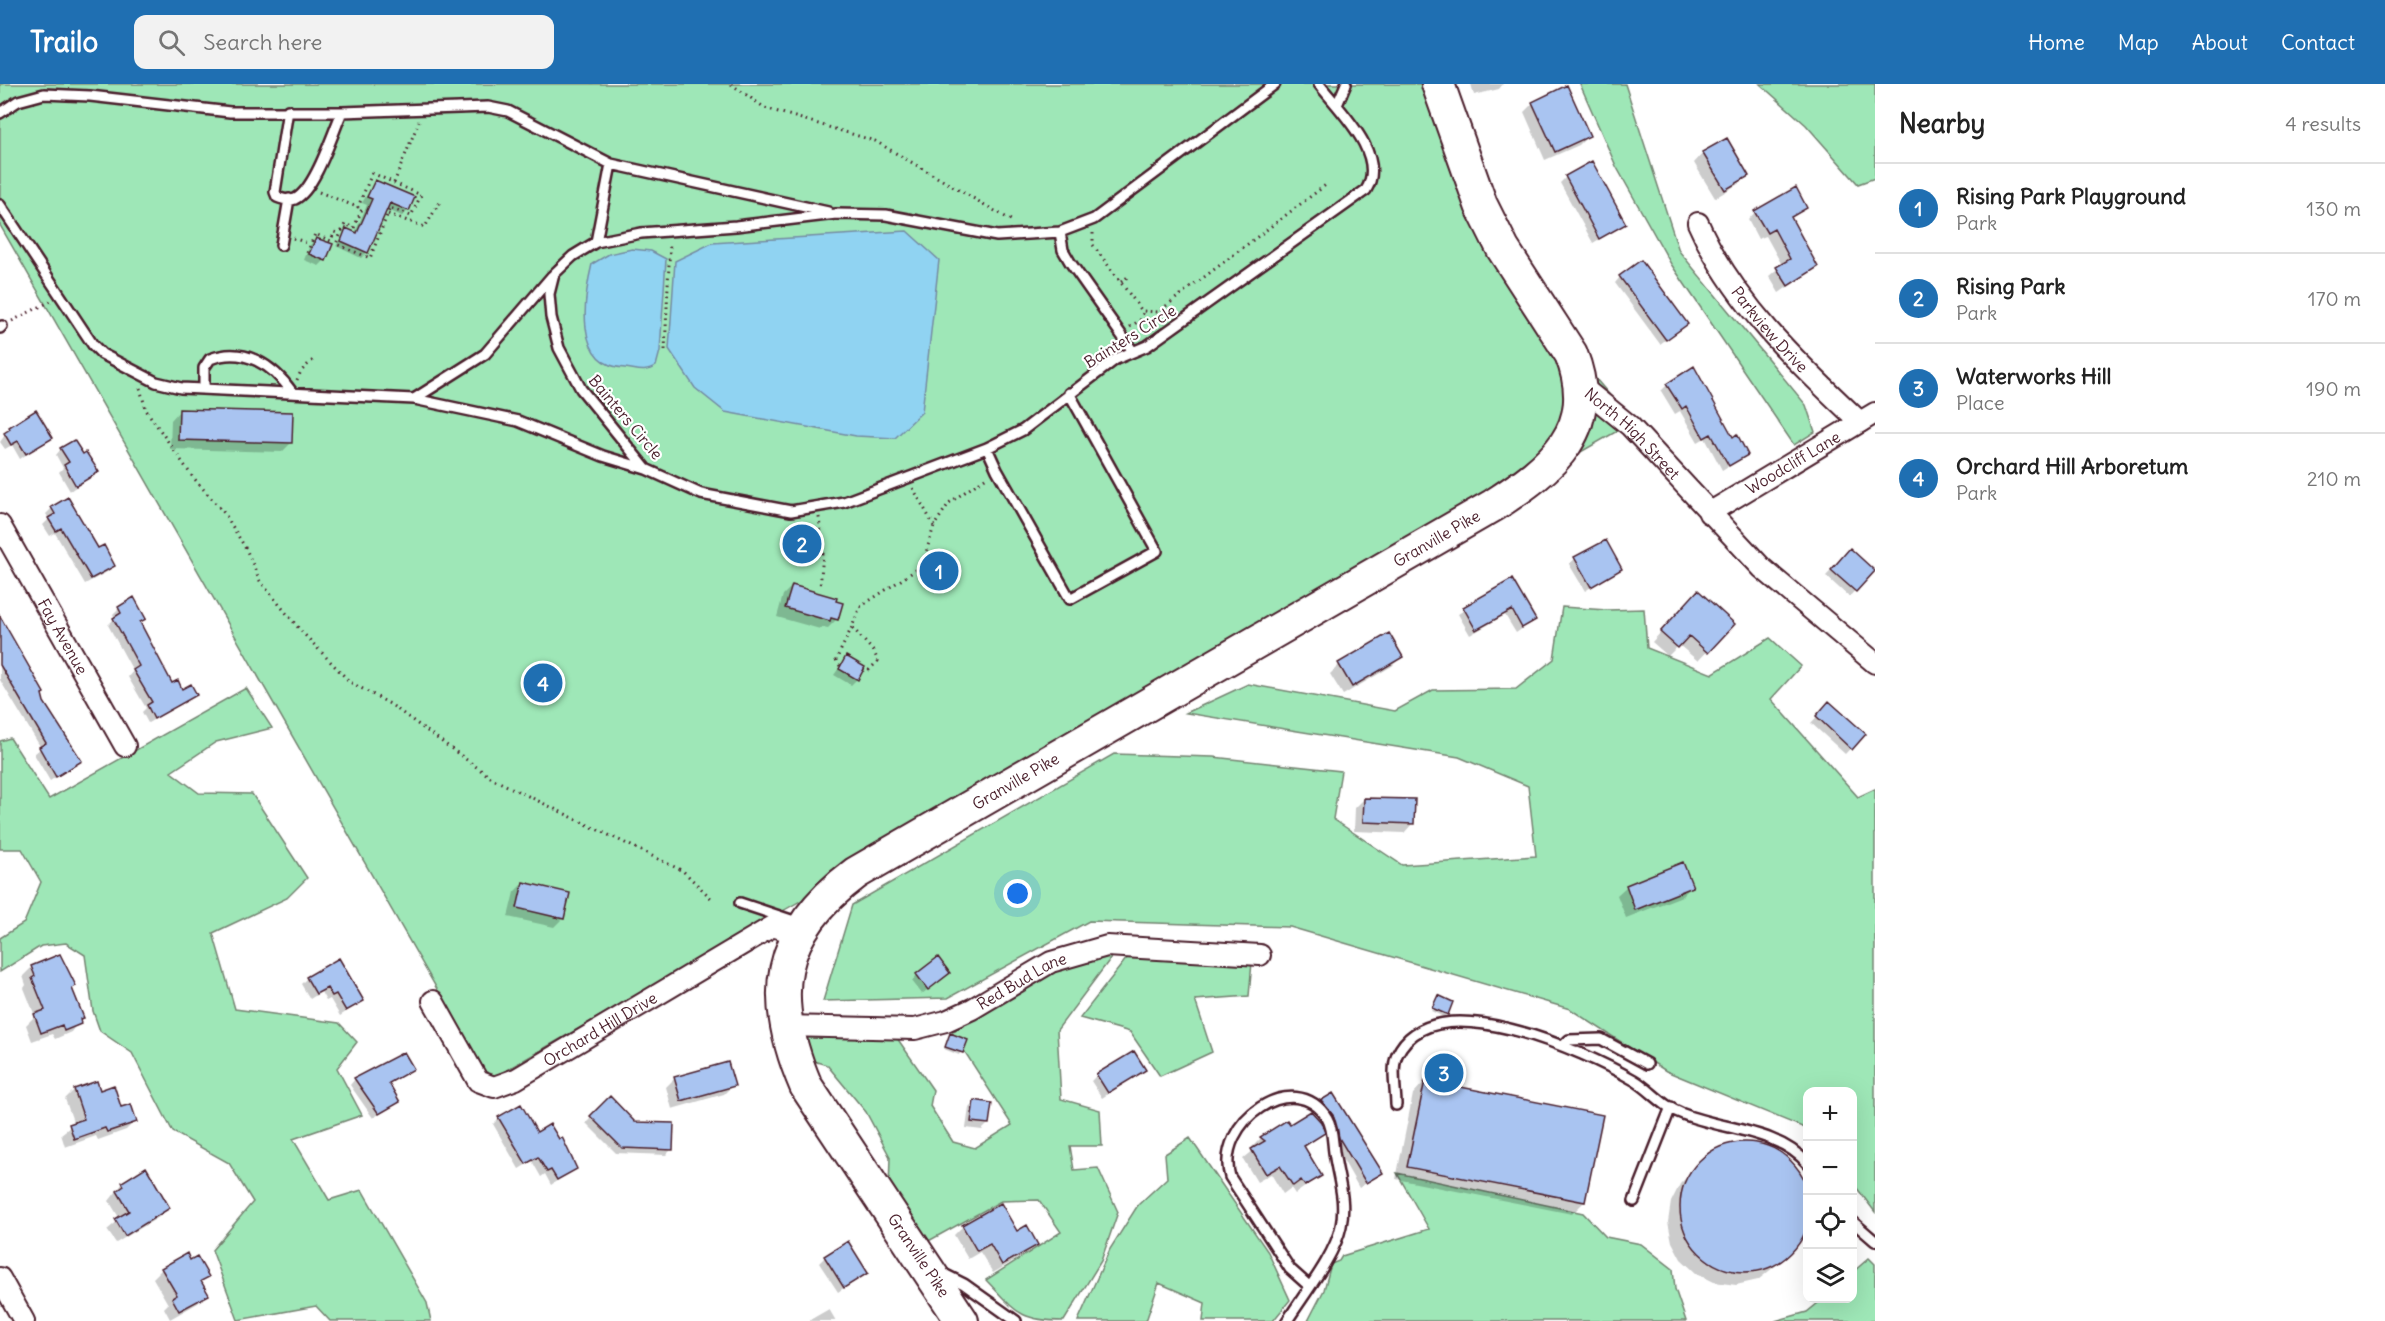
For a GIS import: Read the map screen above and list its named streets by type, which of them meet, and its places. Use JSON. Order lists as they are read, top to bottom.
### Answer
{
  "streets": {
    "highway": ["North High Street", "Granville Pike"],
    "street": [
      "Parkview Drive",
      "Woodcliff Lane",
      "Fay Avenue",
      "Red Bud Lane",
      "Orchard Hill Drive"
    ],
    "lane": ["Bainters Circle"]
  },
  "crossings": [
    ["Parkview Drive", "Woodcliff Lane"],
    ["North High Street", "Woodcliff Lane"],
    ["North High Street", "Granville Pike"],
    ["Granville Pike", "Red Bud Lane"],
    ["Granville Pike", "Orchard Hill Drive"]
  ],
  "page": {
    "header": "Trailo",
    "search": "Search here",
    "nav": [
      "Home",
      "Map",
      "About",
      "Contact"
    ],
    "heading": ["Nearby", "4 results"],
    "list": [
      {
        "mark": "1",
        "name": "Rising Park Playground",
        "note": "Park",
        "value": "130 m"
      },
      {
        "mark": "2",
        "name": "Rising Park",
        "note": "Park",
        "value": "170 m"
      },
      {
        "mark": "3",
        "name": "Waterworks Hill",
        "note": "Place",
        "value": "190 m"
      },
      {
        "mark": "4",
        "name": "Orchard Hill Arboretum",
        "note": "Park",
        "value": "210 m"
      }
    ],
    "pins": [
      "2",
      "1",
      "4",
      "3"
    ],
    "map_buttons": ["+", "−"]
  }
}
